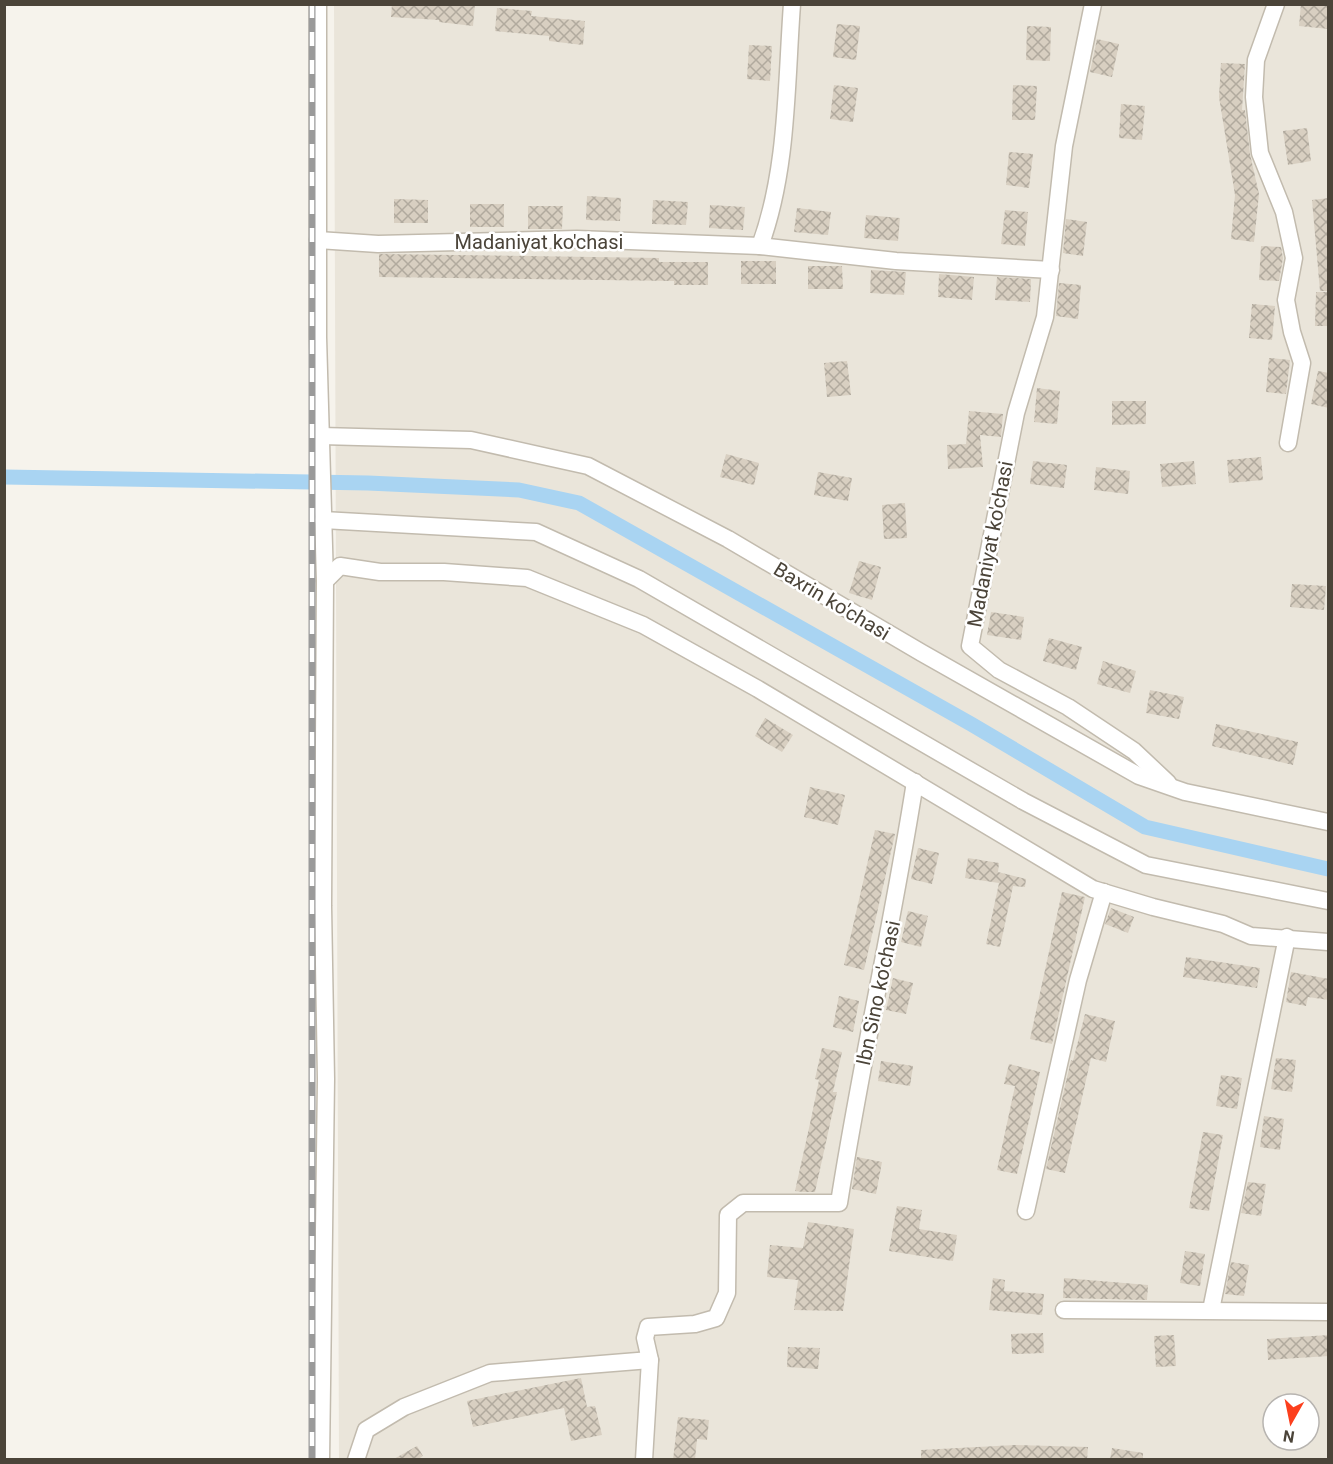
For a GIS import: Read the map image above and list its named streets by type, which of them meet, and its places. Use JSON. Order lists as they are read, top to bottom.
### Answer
{
  "streets": {
    "street": ["Madaniyat ko'chasi", "Baxrin ko'chasi", "Ibn Sino ko'chasi"]
  },
  "crossings": [
    ["Madaniyat ko'chasi", "Baxrin ko'chasi"]
  ],
  "north": "bottom"
}
